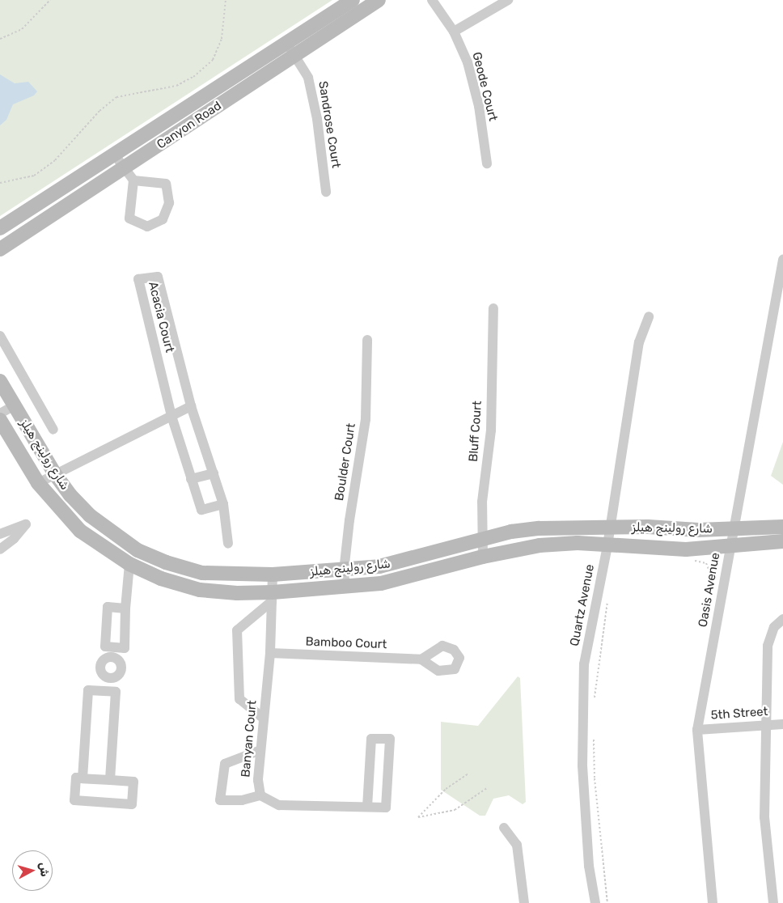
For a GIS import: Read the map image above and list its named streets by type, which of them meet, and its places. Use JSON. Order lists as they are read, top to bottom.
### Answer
{
  "streets": {
    "main road": ["Canyon Road", "شارع رولينج هيلز"],
    "street": [
      "Geode Court",
      "Sandrose Court",
      "Acacia Court",
      "Bluff Court",
      "Boulder Court",
      "Oasis Avenue",
      "Quartz Avenue",
      "Bamboo Court",
      "5th Street",
      "Banyan Court"
    ]
  },
  "crossings": [
    ["Sandrose Court", "Canyon Road"],
    ["Bluff Court", "شارع رولينج هيلز"],
    ["شارع رولينج هيلز", "Boulder Court"],
    ["شارع رولينج هيلز", "Oasis Avenue"],
    ["شارع رولينج هيلز", "Quartz Avenue"],
    ["شارع رولينج هيلز", "Banyan Court"],
    ["Oasis Avenue", "5th Street"],
    ["Bamboo Court", "Banyan Court"]
  ],
  "north": "right"
}
